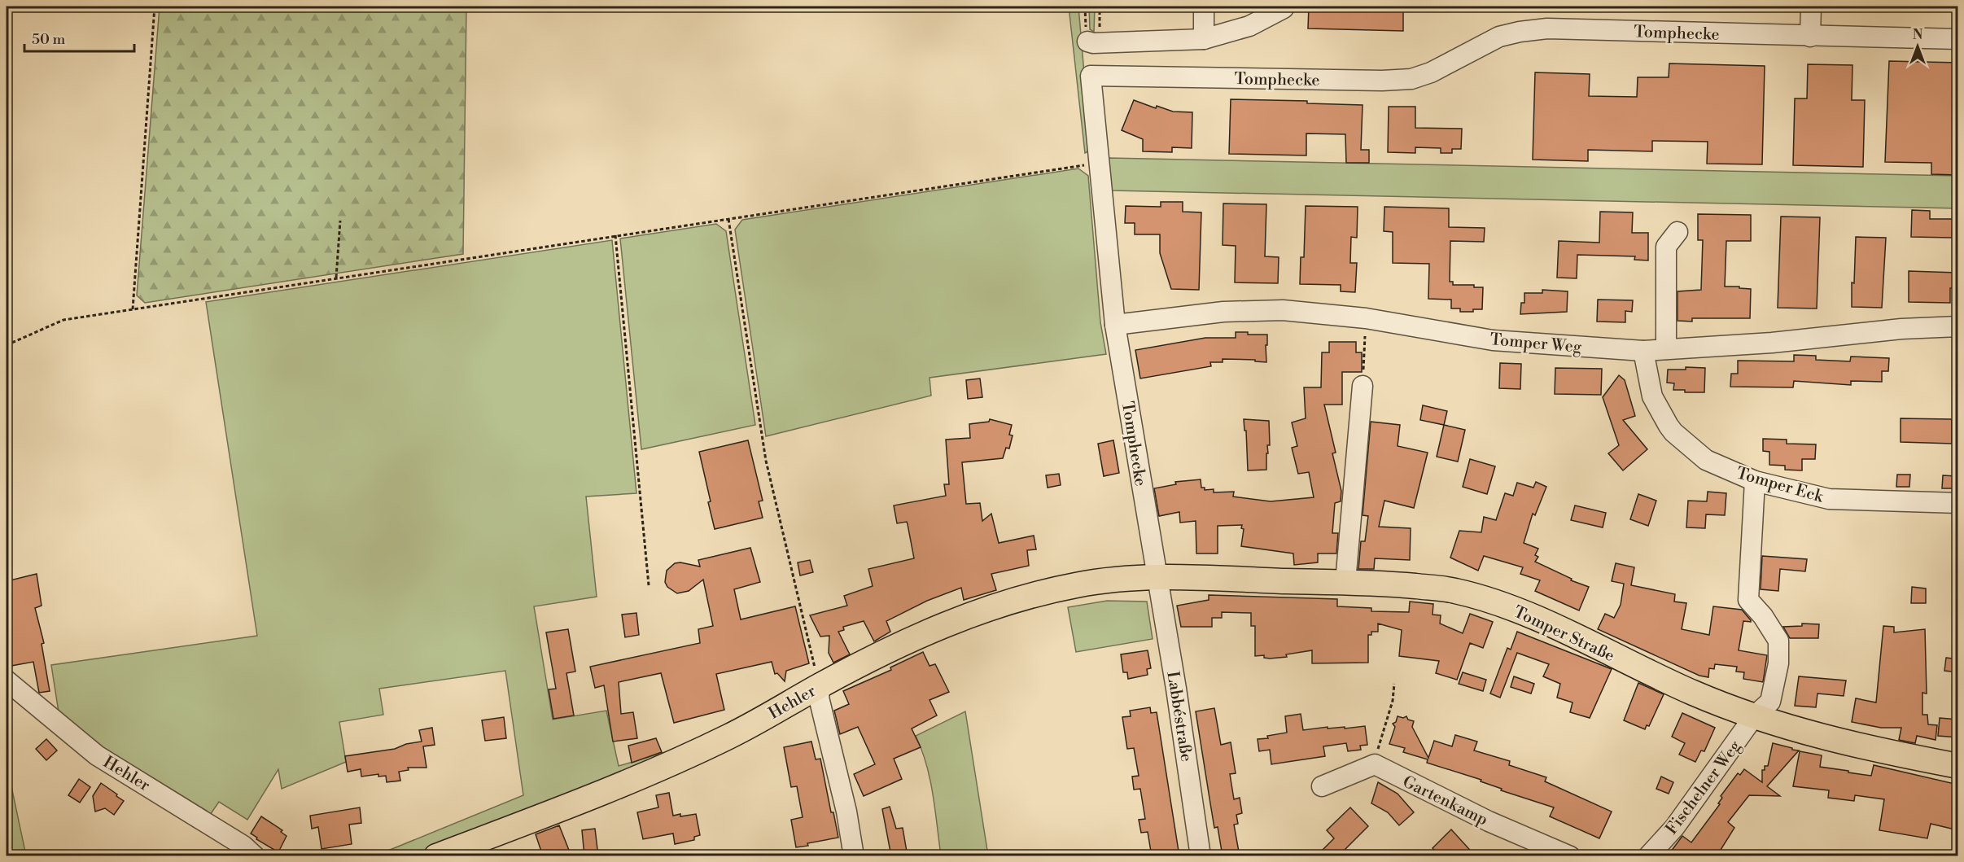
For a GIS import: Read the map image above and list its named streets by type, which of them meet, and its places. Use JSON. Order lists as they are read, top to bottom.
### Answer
{
  "streets": {
    "main road": ["Tomper Straße", "Hehler"],
    "street": [
      "Tomphecke",
      "Tomper Weg",
      "Tomper Eck",
      "Labbéstraße",
      "Fischelner Weg",
      "Gartenkamp"
    ]
  },
  "crossings": [
    ["Tomphecke", "Tomper Weg"],
    ["Tomphecke", "Tomper Straße"],
    ["Tomphecke", "Hehler"],
    ["Tomphecke", "Labbéstraße"],
    ["Tomper Weg", "Tomper Eck"],
    ["Tomper Eck", "Fischelner Weg"],
    ["Tomper Straße", "Hehler"],
    ["Tomper Straße", "Labbéstraße"],
    ["Tomper Straße", "Fischelner Weg"],
    ["Hehler", "Labbéstraße"]
  ],
  "scale_bar": "50 m",
  "north": "top"
}
